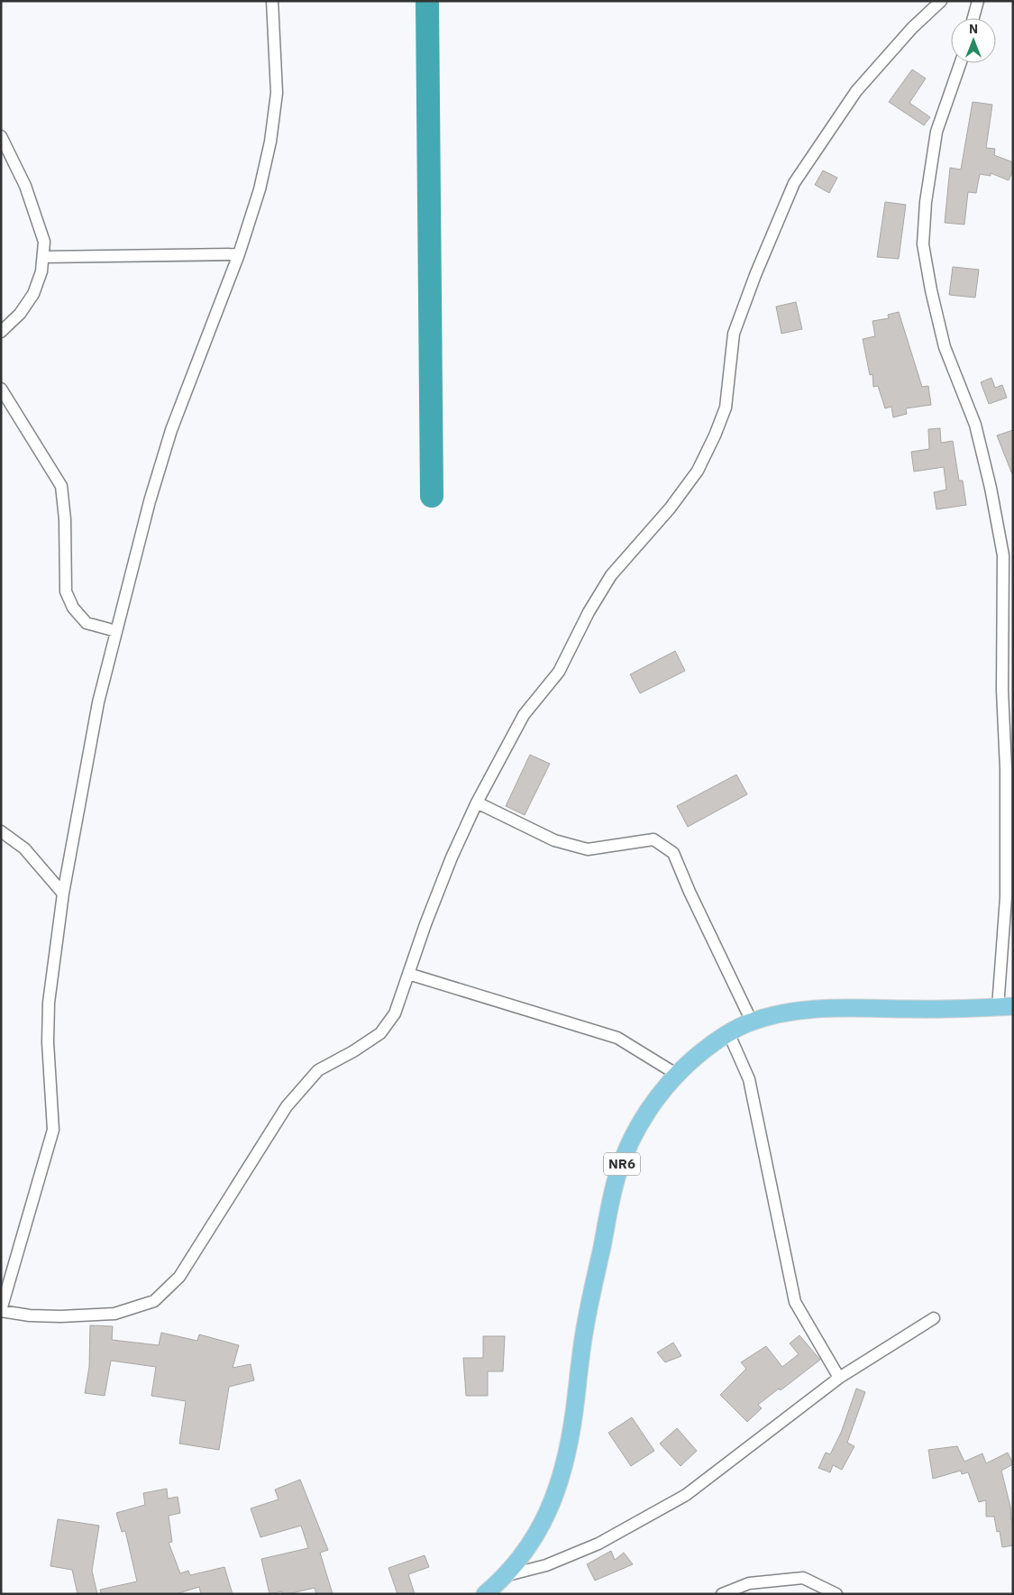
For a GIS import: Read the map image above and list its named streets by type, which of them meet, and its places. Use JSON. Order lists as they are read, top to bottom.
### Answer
{
  "streets": {
    "main road": ["NR6"]
  },
  "north": "top"
}
